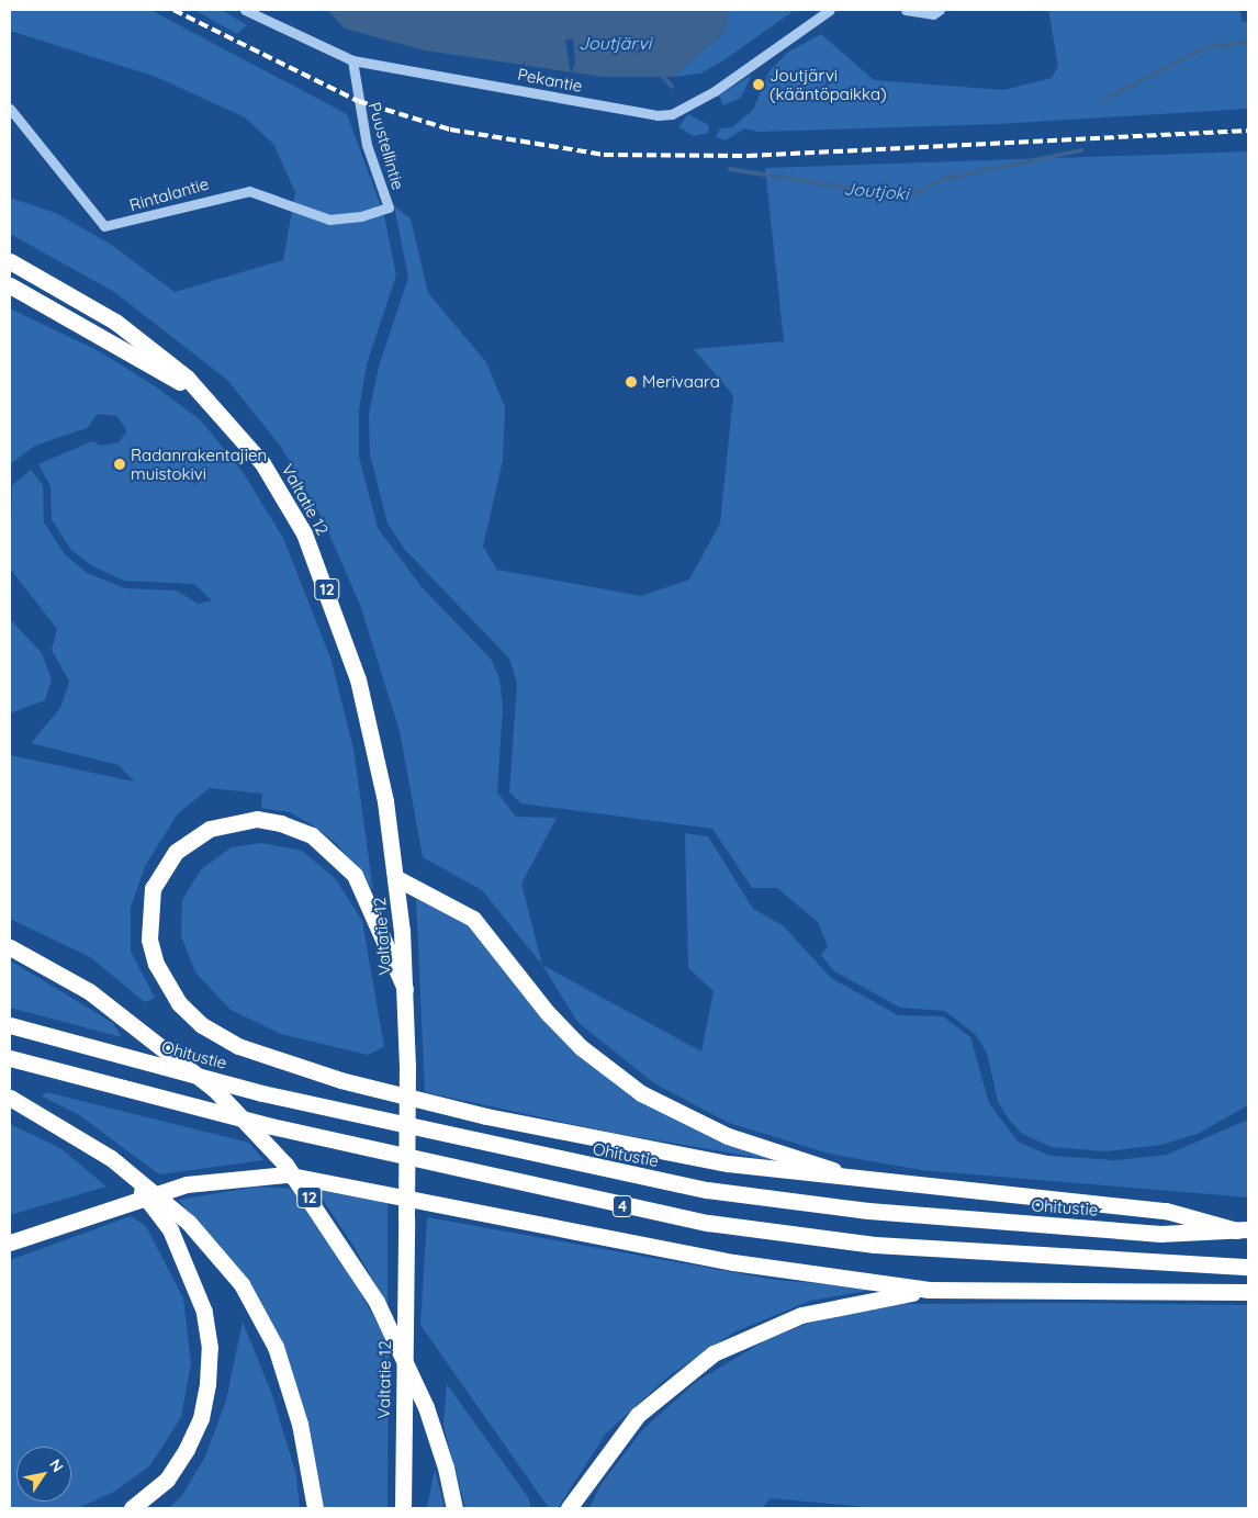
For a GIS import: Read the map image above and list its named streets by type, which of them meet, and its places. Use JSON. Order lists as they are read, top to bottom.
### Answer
{
  "streets": {
    "highway": [
      "Valtatie 12",
      "12",
      "Ohitustie",
      "4"
    ],
    "street": ["Pekantie", "Puustellintie", "Rintalantie"]
  },
  "crossings": [
    ["Pekantie", "Puustellintie"],
    ["Puustellintie", "Rintalantie"]
  ],
  "water": ["Joutjärvi", "Joutjoki"],
  "places": ["Joutjärvi (kääntöpaikka)", "Merivaara", "Radanrakentajien muistokivi"],
  "north": "top right"
}
